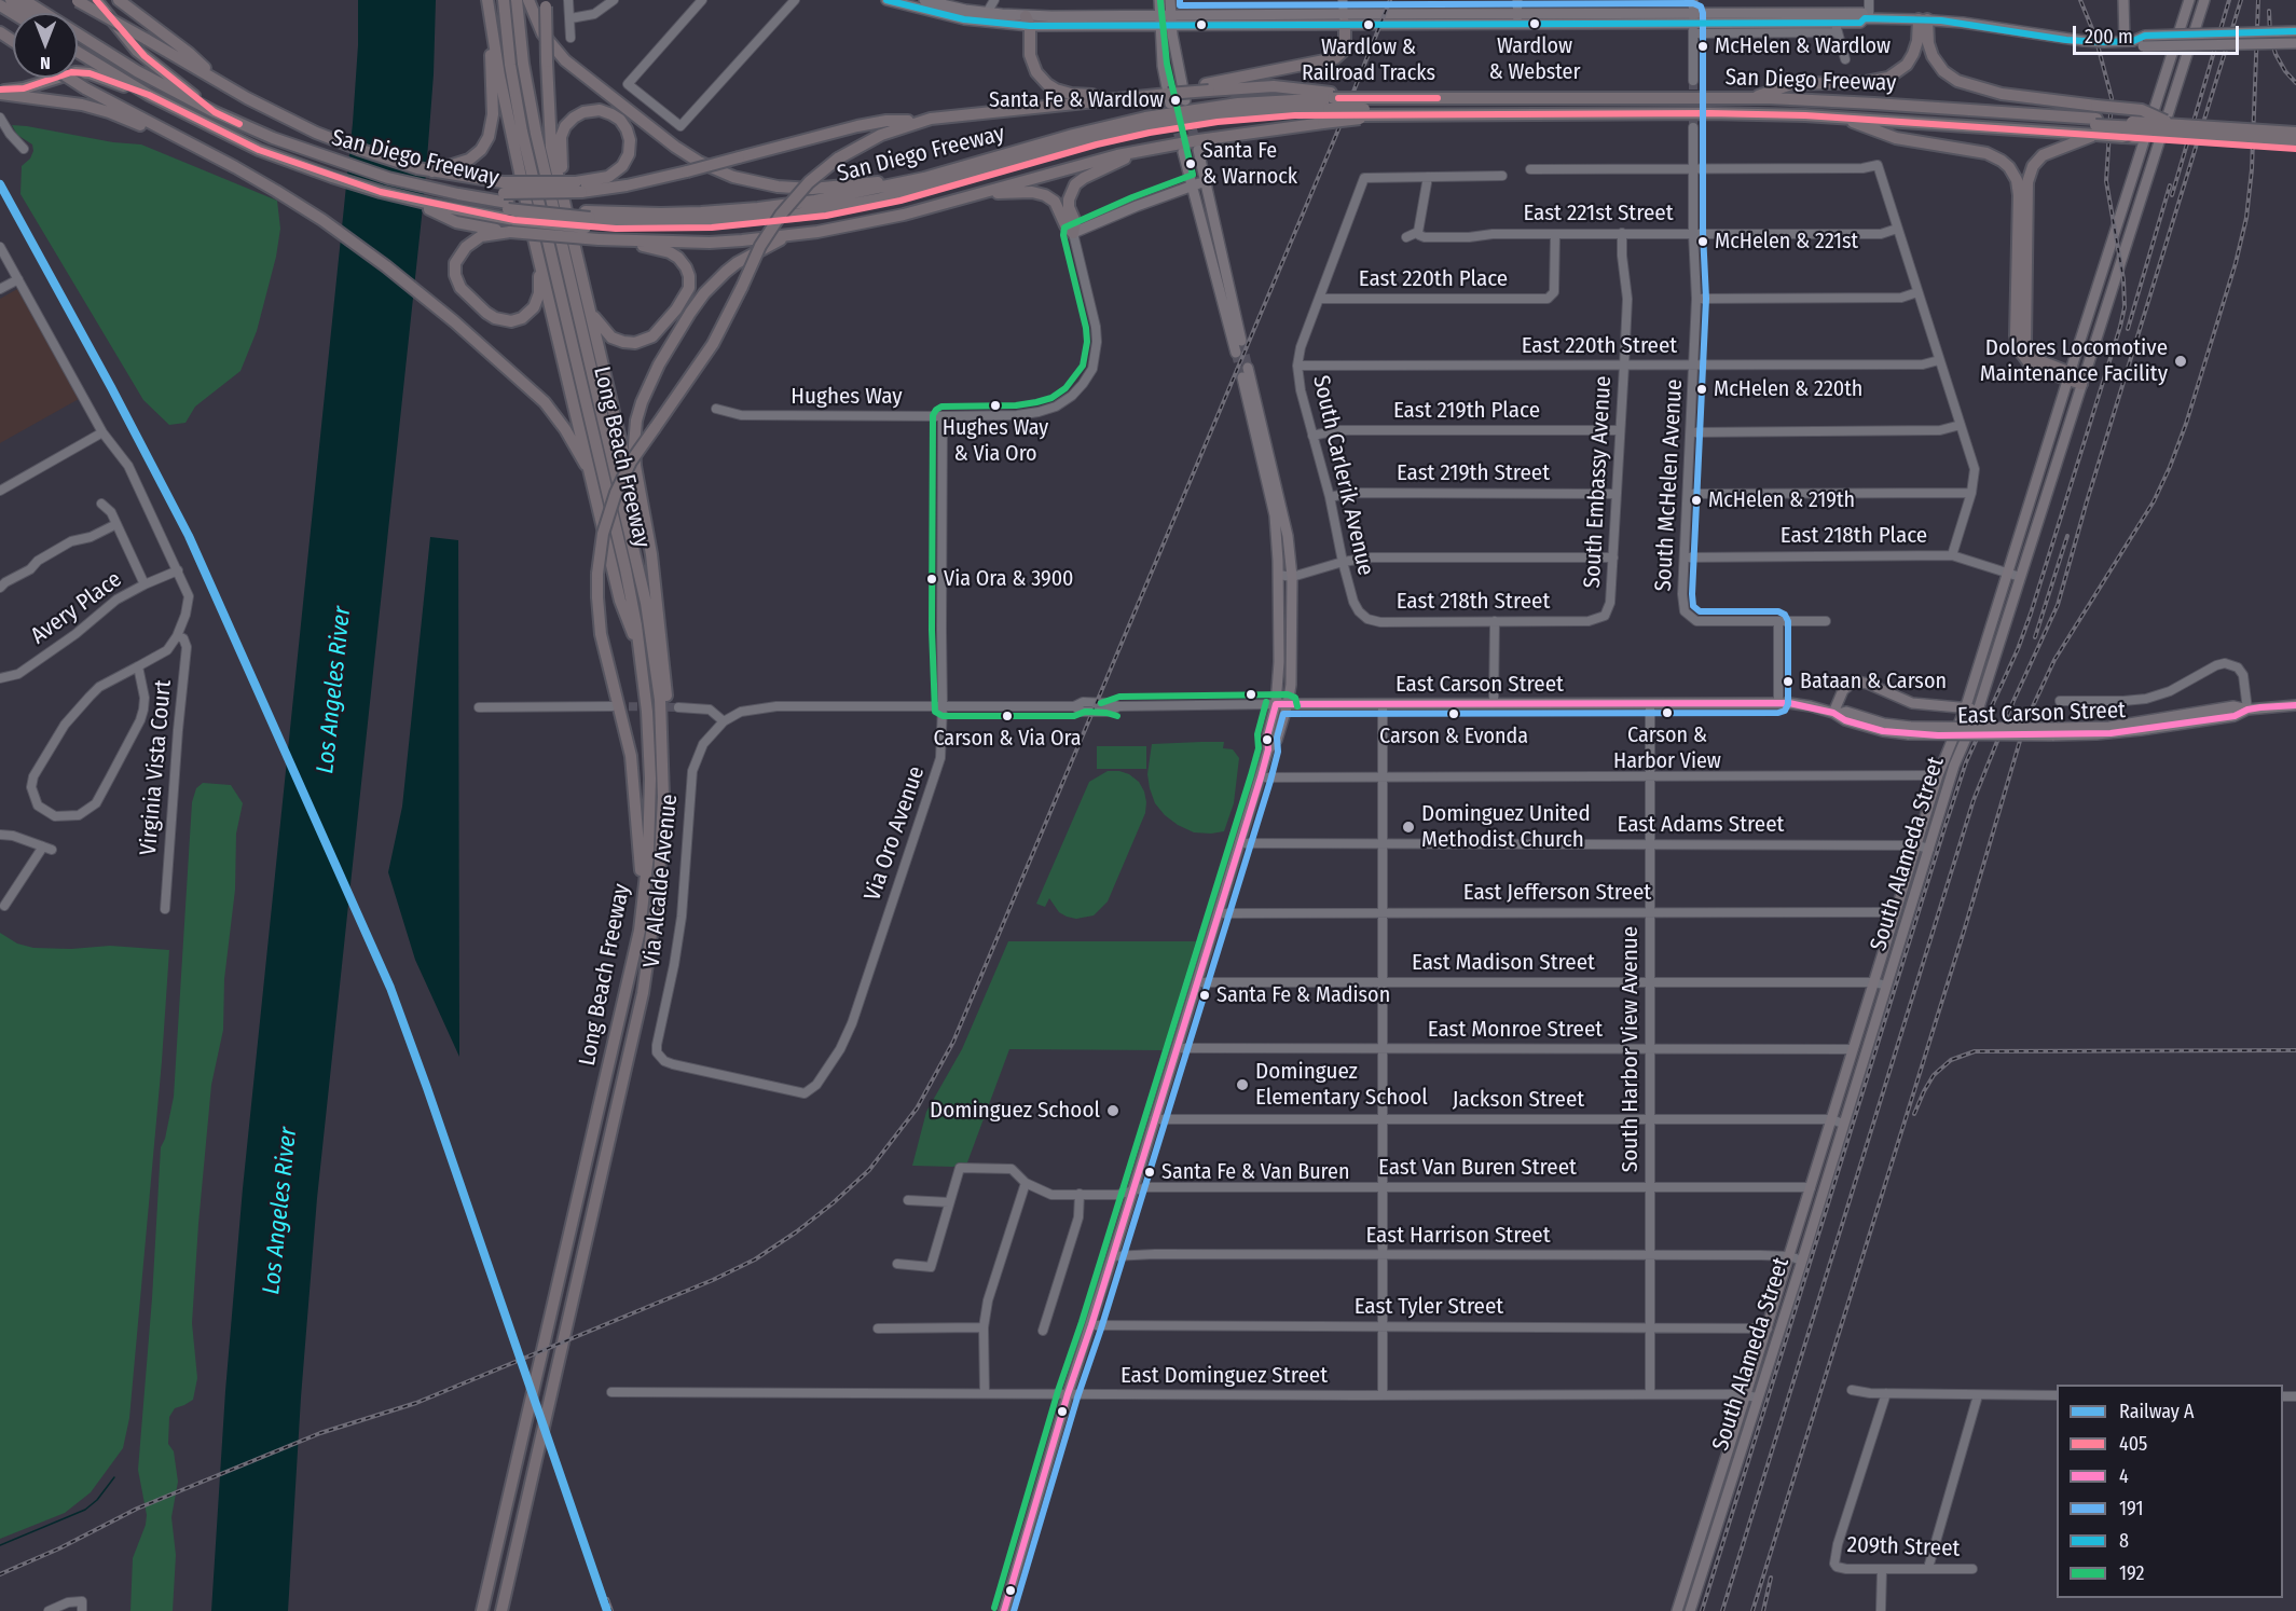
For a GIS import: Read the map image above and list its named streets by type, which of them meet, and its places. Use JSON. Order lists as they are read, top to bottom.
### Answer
{
  "streets": {
    "highway": ["San Diego Freeway", "Long Beach Freeway"],
    "main road": ["East Carson Street", "South Alameda Street"],
    "street": [
      "East 221st Street",
      "East 220th Place",
      "East 220th Street",
      "Hughes Way",
      "East 219th Place",
      "East 219th Street",
      "South Carlerik Avenue",
      "South Embassy Avenue",
      "South McHelen Avenue",
      "East 218th Place",
      "East 218th Street",
      "Avery Place",
      "Virginia Vista Court",
      "East Adams Street",
      "Via Oro Avenue",
      "Via Alcalde Avenue",
      "East Jefferson Street",
      "East Madison Street",
      "East Monroe Street",
      "South Harbor View Avenue",
      "Jackson Street",
      "East Van Buren Street",
      "East Harrison Street",
      "East Tyler Street",
      "East Dominguez Street",
      "209th Street"
    ]
  },
  "crossings": [
    ["East 221st Street", "East 220th Place"],
    ["East 221st Street", "South Embassy Avenue"],
    ["East 221st Street", "South McHelen Avenue"],
    ["East 220th Place", "South Carlerik Avenue"],
    ["East 220th Street", "South Carlerik Avenue"],
    ["East 220th Street", "South Embassy Avenue"],
    ["East 220th Street", "South McHelen Avenue"],
    ["Hughes Way", "Via Oro Avenue"],
    ["East 219th Place", "South Carlerik Avenue"],
    ["East 219th Place", "South Embassy Avenue"],
    ["East 219th Street", "South Carlerik Avenue"],
    ["East 219th Street", "South Embassy Avenue"],
    ["South Carlerik Avenue", "East 218th Street"],
    ["South Embassy Avenue", "East 218th Street"],
    ["South McHelen Avenue", "East 218th Place"],
    ["East 218th Place", "South Alameda Street"],
    ["East Carson Street", "Via Oro Avenue"],
    ["East Carson Street", "Via Alcalde Avenue"],
    ["East Carson Street", "South Harbor View Avenue"],
    ["East Adams Street", "South Alameda Street"],
    ["East Adams Street", "South Harbor View Avenue"],
    ["Via Oro Avenue", "Via Alcalde Avenue"],
    ["South Alameda Street", "East Jefferson Street"],
    ["South Alameda Street", "East Madison Street"],
    ["South Alameda Street", "East Monroe Street"],
    ["South Alameda Street", "Jackson Street"],
    ["South Alameda Street", "East Van Buren Street"],
    ["South Alameda Street", "East Harrison Street"],
    ["South Alameda Street", "East Tyler Street"],
    ["South Alameda Street", "East Dominguez Street"],
    ["East Jefferson Street", "South Harbor View Avenue"],
    ["East Madison Street", "South Harbor View Avenue"],
    ["East Monroe Street", "South Harbor View Avenue"],
    ["South Harbor View Avenue", "Jackson Street"],
    ["South Harbor View Avenue", "East Van Buren Street"],
    ["South Harbor View Avenue", "East Harrison Street"],
    ["South Harbor View Avenue", "East Tyler Street"],
    ["South Harbor View Avenue", "East Dominguez Street"]
  ],
  "water": ["Los Angeles River"],
  "places": [
    "Wardlow & Webster",
    "Wardlow & Railroad Tracks",
    "McHelen & Wardlow",
    "Santa Fe & Wardlow",
    "Santa Fe & Warnock",
    "McHelen & 221st",
    "Dolores Locomotive Maintenance Facility",
    "McHelen & 220th",
    "Hughes Way & Via Oro",
    "McHelen & 219th",
    "Via Ora & 3900",
    "Bataan & Carson",
    "Carson & Harbor View",
    "Carson & Evonda",
    "Carson & Via Ora",
    "Dominguez United Methodist Church",
    "Santa Fe & Madison",
    "Dominguez Elementary School",
    "Dominguez School",
    "Santa Fe & Van Buren"
  ],
  "lines": [
    "transit line 405",
    "transit line 191",
    "transit line 8",
    "transit line 192",
    "rail line A",
    "transit line 4"
  ],
  "legend": [
    "Railway A",
    "405",
    "4",
    "191",
    "8",
    "192"
  ],
  "scale_bar": "200 m",
  "north": "bottom"
}
